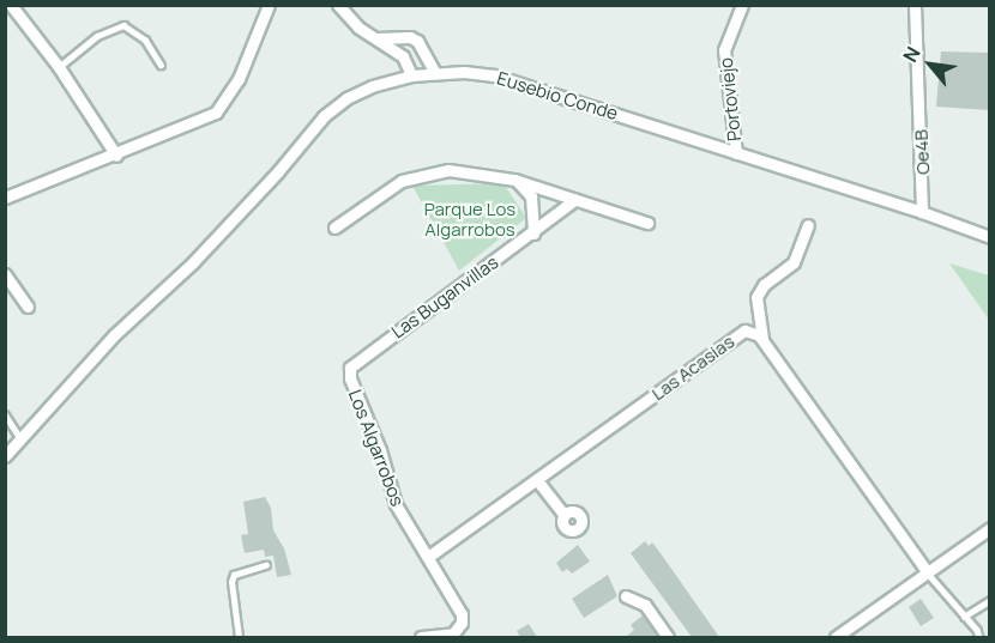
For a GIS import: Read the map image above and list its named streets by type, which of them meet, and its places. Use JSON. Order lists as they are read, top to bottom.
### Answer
{
  "streets": {
    "street": [
      "Eusebio Conde",
      "Portoviejo",
      "Oe4B",
      "Las Buganvillas",
      "Las Acasias",
      "Los Algarrobos"
    ]
  },
  "crossings": [
    ["Eusebio Conde", "Portoviejo"],
    ["Eusebio Conde", "Oe4B"],
    ["Las Buganvillas", "Los Algarrobos"],
    ["Las Acasias", "Los Algarrobos"]
  ],
  "parks": ["Parque Los Algarrobos"],
  "north": "top left"
}
